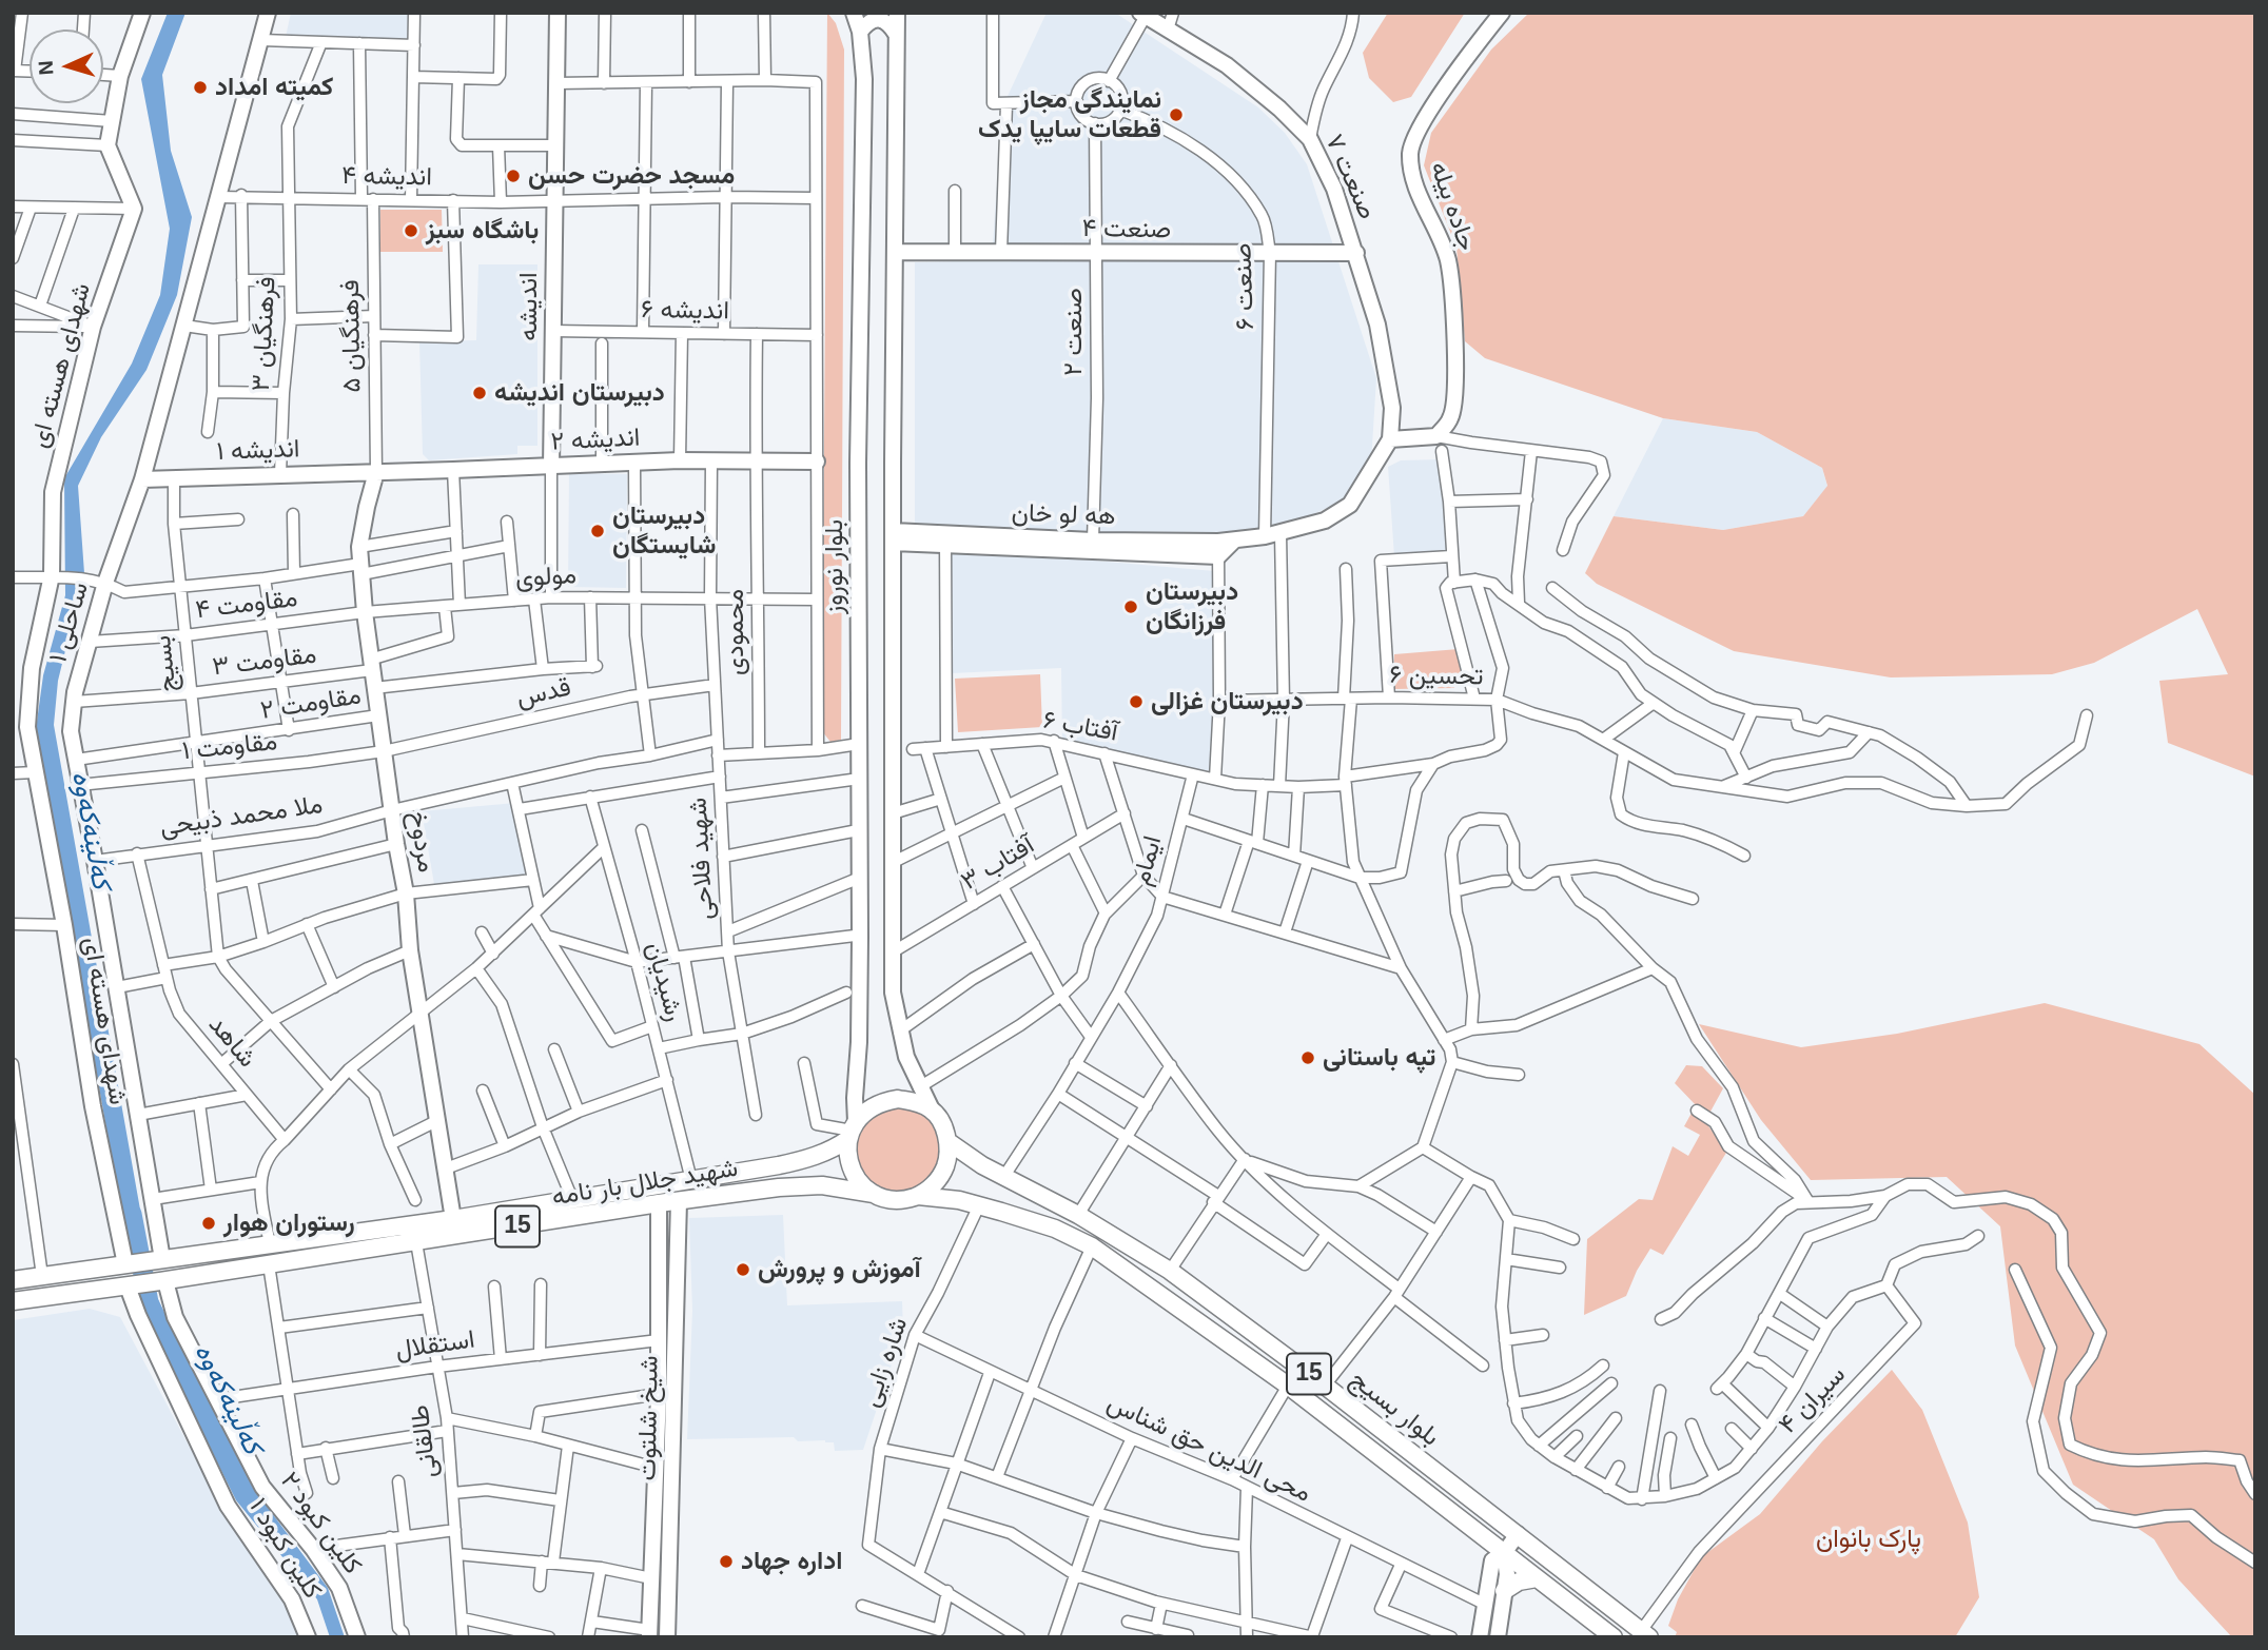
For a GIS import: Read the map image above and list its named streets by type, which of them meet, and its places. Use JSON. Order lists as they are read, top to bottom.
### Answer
{
  "streets": {
    "main road": ["شهید جلال بار نامه", "15", "بلوار بسیج"],
    "street": [
      "اندیشه ۴",
      "صنعت ۷",
      "جاده بیله",
      "صنعت ۴",
      "صنعت ۶",
      "اندیشه",
      "اندیشه ۶",
      "صنعت ۲",
      "فرهنگیان ۳",
      "فرهنگیان ۵",
      "شهدای هسته ای",
      "اندیشه ۲",
      "اندیشه ۱",
      "هه لو خان",
      "بلوار نوروز",
      "مولوی",
      "مقاومت ۴",
      "ساحلی ۱",
      "محمودی",
      "مقاومت ۳",
      "بسیج",
      "تحسین ۶",
      "قدس",
      "مقاومت ۲",
      "آفتاب ۶",
      "مقاومت ۱",
      "ملا محمد ذبیحی",
      "مردوخ",
      "شهید فلاحی",
      "ایمام",
      "آفتاب ۳",
      "رشیدیان",
      "شاهد",
      "استقلال",
      "شاره زایی",
      "سیران ۴",
      "شیخ شلتوت",
      "طالقانی",
      "محی الدین حق شناس",
      "کلین کبود ۲",
      "کلین کبود ۱"
    ]
  },
  "crossings": [
    ["اندیشه ۴", "اندیشه"],
    ["اندیشه ۴", "فرهنگیان ۳"],
    ["اندیشه ۴", "فرهنگیان ۵"],
    ["اندیشه ۴", "ساحلی ۱"],
    ["صنعت ۷", "صنعت ۴"],
    ["صنعت ۴", "صنعت ۶"],
    ["صنعت ۴", "صنعت ۲"],
    ["صنعت ۶", "صنعت ۲"],
    ["اندیشه", "اندیشه ۶"],
    ["اندیشه", "اندیشه ۲"],
    ["اندیشه ۶", "محمودی"],
    ["صنعت ۲", "هه لو خان"],
    ["فرهنگیان ۳", "اندیشه ۱"],
    ["فرهنگیان ۵", "اندیشه ۲"],
    ["فرهنگیان ۵", "اندیشه ۱"],
    ["فرهنگیان ۵", "مردوخ"],
    ["شهدای هسته ای", "15"],
    ["اندیشه ۲", "اندیشه ۱"],
    ["اندیشه ۲", "محمودی"],
    ["اندیشه ۲", "مردوخ"],
    ["اندیشه ۲", "شهید فلاحی"],
    ["اندیشه ۱", "ساحلی ۱"],
    ["اندیشه ۱", "بسیج"],
    ["اندیشه ۱", "مردوخ"],
    ["بلوار نوروز", "شهید جلال بار نامه"],
    ["بلوار نوروز", "15"],
    ["بلوار نوروز", "بلوار بسیج"],
    ["مولوی", "مقاومت ۴"],
    ["مولوی", "محمودی"],
    ["مولوی", "مقاومت ۳"],
    ["مولوی", "مردوخ"],
    ["مولوی", "شهید فلاحی"],
    ["مقاومت ۴", "ساحلی ۱"],
    ["مقاومت ۴", "بسیج"],
    ["مقاومت ۴", "مردوخ"],
    ["ساحلی ۱", "مقاومت ۳"],
    ["ساحلی ۱", "مقاومت ۲"],
    ["ساحلی ۱", "مقاومت ۱"],
    ["ساحلی ۱", "ملا محمد ذبیحی"],
    ["ساحلی ۱", "شهید جلال بار نامه"],
    ["ساحلی ۱", "15"],
    ["مقاومت ۳", "بسیج"],
    ["مقاومت ۳", "مردوخ"],
    ["بسیج", "مقاومت ۲"],
    ["بسیج", "مقاومت ۱"],
    ["بسیج", "ملا محمد ذبیحی"],
    ["قدس", "مقاومت ۱"],
    ["قدس", "مردوخ"],
    ["قدس", "شهید فلاحی"],
    ["مقاومت ۲", "مردوخ"],
    ["آفتاب ۶", "ایمام"],
    ["مقاومت ۱", "مردوخ"],
    ["ملا محمد ذبیحی", "مردوخ"],
    ["ملا محمد ذبیحی", "شهید فلاحی"],
    ["ملا محمد ذبیحی", "شاهد"],
    ["مردوخ", "شهید جلال بار نامه"],
    ["ایمام", "بلوار بسیج"],
    ["رشیدیان", "شهید جلال بار نامه"],
    ["شهید جلال بار نامه", "15"],
    ["شهید جلال بار نامه", "بلوار بسیج"],
    ["شهید جلال بار نامه", "شیخ شلتوت"],
    ["شهید جلال بار نامه", "طالقانی"],
    ["شهید جلال بار نامه", "کلین کبود ۲"],
    ["15", "بلوار بسیج"],
    ["15", "کلین کبود ۲"],
    ["15", "کلین کبود ۱"],
    ["استقلال", "شیخ شلتوت"],
    ["استقلال", "طالقانی"],
    ["استقلال", "کلین کبود ۲"],
    ["شاره زایی", "بلوار بسیج"],
    ["شاره زایی", "محی الدین حق شناس"],
    ["سیران ۴", "بلوار بسیج"]
  ],
  "water": ["کەڵینەکەوە"],
  "parks": ["پارک بانوان"],
  "places": [
    "کمیته امداد",
    "نمایندگی مجاز قطعات سایپا یدک",
    "مسجد حضرت حسن",
    "باشگاه سبز",
    "دبیرستان اندیشه",
    "دبیرستان شایستگان",
    "دبیرستان فرزانگان",
    "دبیرستان غزالی",
    "تپه باستانی",
    "رستوران هوار",
    "آموزش و پرورش",
    "اداره جهاد"
  ],
  "north": "left"
}
